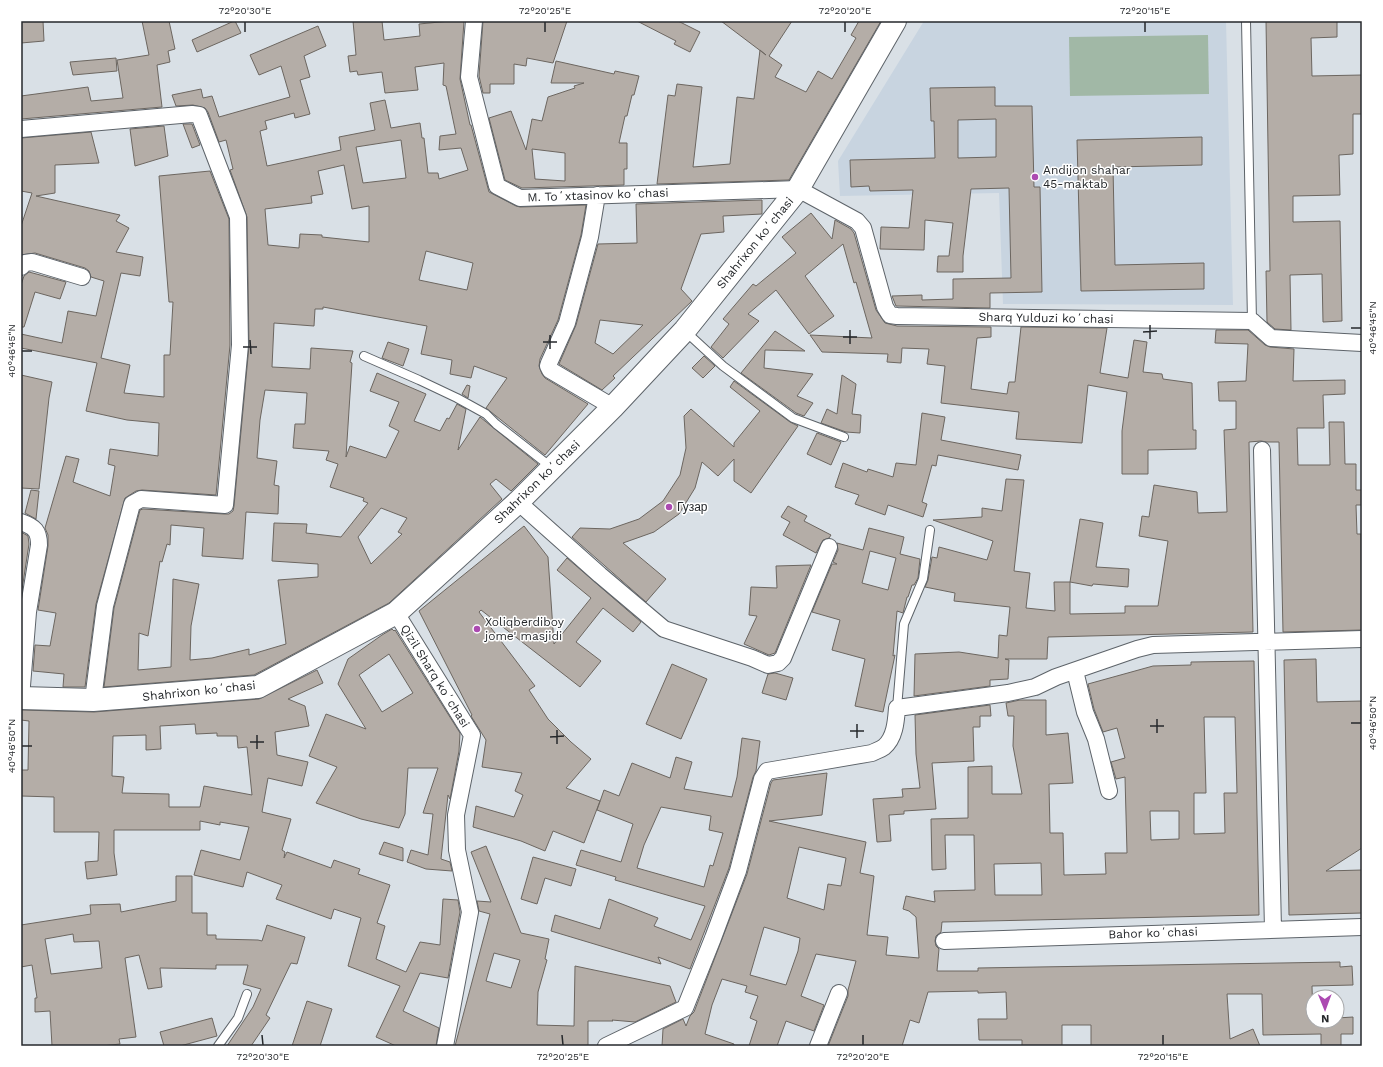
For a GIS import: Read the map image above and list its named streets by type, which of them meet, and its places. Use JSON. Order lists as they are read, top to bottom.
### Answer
{
  "streets": {
    "street": [
      "M. Toʻxtasinov koʻchasi",
      "Shahrixon koʻchasi",
      "Sharq Yulduzi koʻchasi",
      "Qizil Sharq koʻchasi",
      "Bahor koʻchasi"
    ]
  },
  "crossings": [
    ["M. Toʻxtasinov koʻchasi", "Shahrixon koʻchasi"],
    ["M. Toʻxtasinov koʻchasi", "Sharq Yulduzi koʻchasi"],
    ["Shahrixon koʻchasi", "Sharq Yulduzi koʻchasi"],
    ["Shahrixon koʻchasi", "Qizil Sharq koʻchasi"]
  ],
  "places": ["Andijon shahar 45-maktab", "Гузар", "Xoliqberdiboy jome' masjidi"],
  "north": "bottom",
  "coordinates": [
    "72°20'30\"E",
    "72°20'25\"E",
    "72°20'20\"E",
    "72°20'15\"E",
    "40°46'45\"N",
    "40°46'50\"N"
  ]
}
